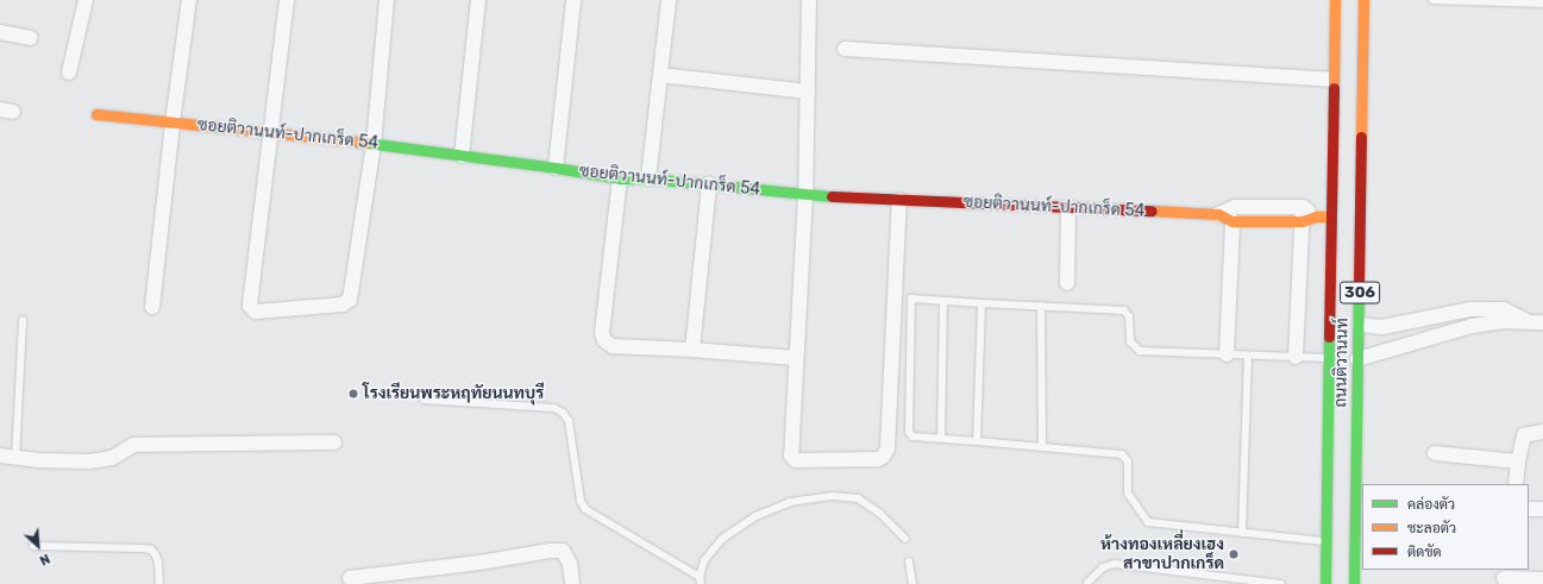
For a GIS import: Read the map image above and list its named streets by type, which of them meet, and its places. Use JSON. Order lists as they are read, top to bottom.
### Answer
{
  "streets": {
    "street": ["ซอยติวานนท์-ปากเกร็ด 54", "306", "ถนนติวานนท์"]
  },
  "places": ["โรงเรียนพระหฤทัยนนทบุรี", "ห้างทองเหลี่ยงเฮง สาขาปากเกร็ด"],
  "legend": ["คล่องตัว", "ชะลอตัว", "ติดขัด"],
  "north": "bottom right"
}
